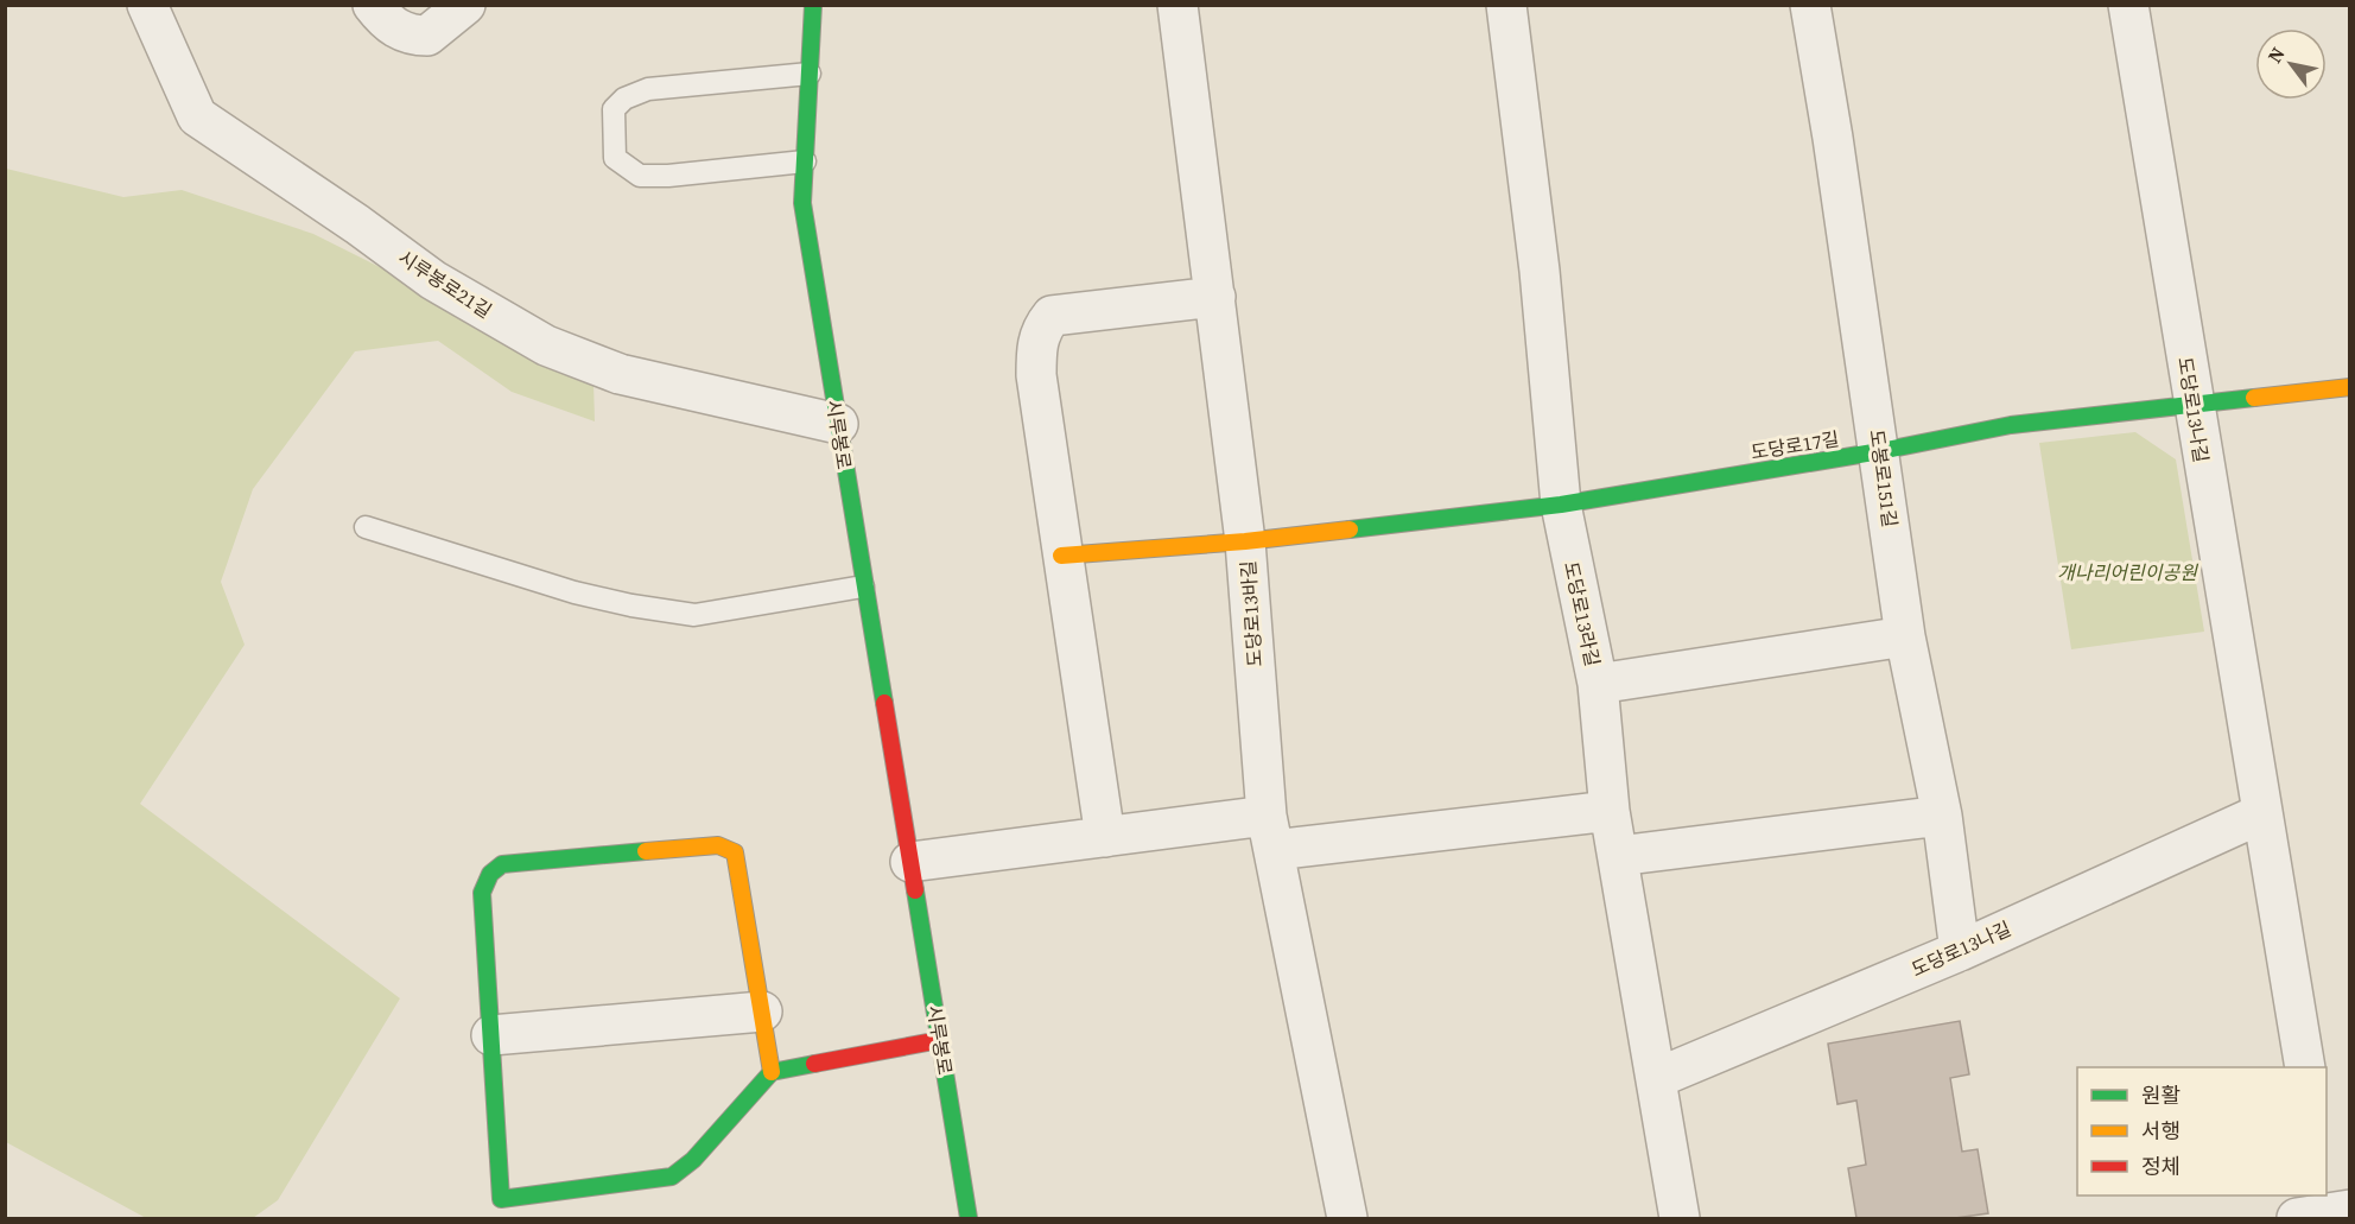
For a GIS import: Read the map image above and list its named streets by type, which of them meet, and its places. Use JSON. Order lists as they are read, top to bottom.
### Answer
{
  "streets": {
    "street": [
      "시루봉로21길",
      "도당로13나길",
      "시루봉로",
      "도당로17길",
      "도봉로151길",
      "도당로13바길",
      "도당로13라길"
    ]
  },
  "crossings": [
    ["시루봉로21길", "시루봉로"],
    ["도당로13나길", "도당로17길"],
    ["도당로13나길", "도봉로151길"],
    ["도당로13나길", "도당로13라길"],
    ["도당로17길", "도봉로151길"],
    ["도당로17길", "도당로13바길"],
    ["도당로17길", "도당로13라길"]
  ],
  "parks": ["개나리어린이공원"],
  "legend": ["원활", "서행", "정체"],
  "north": "top left"
}
